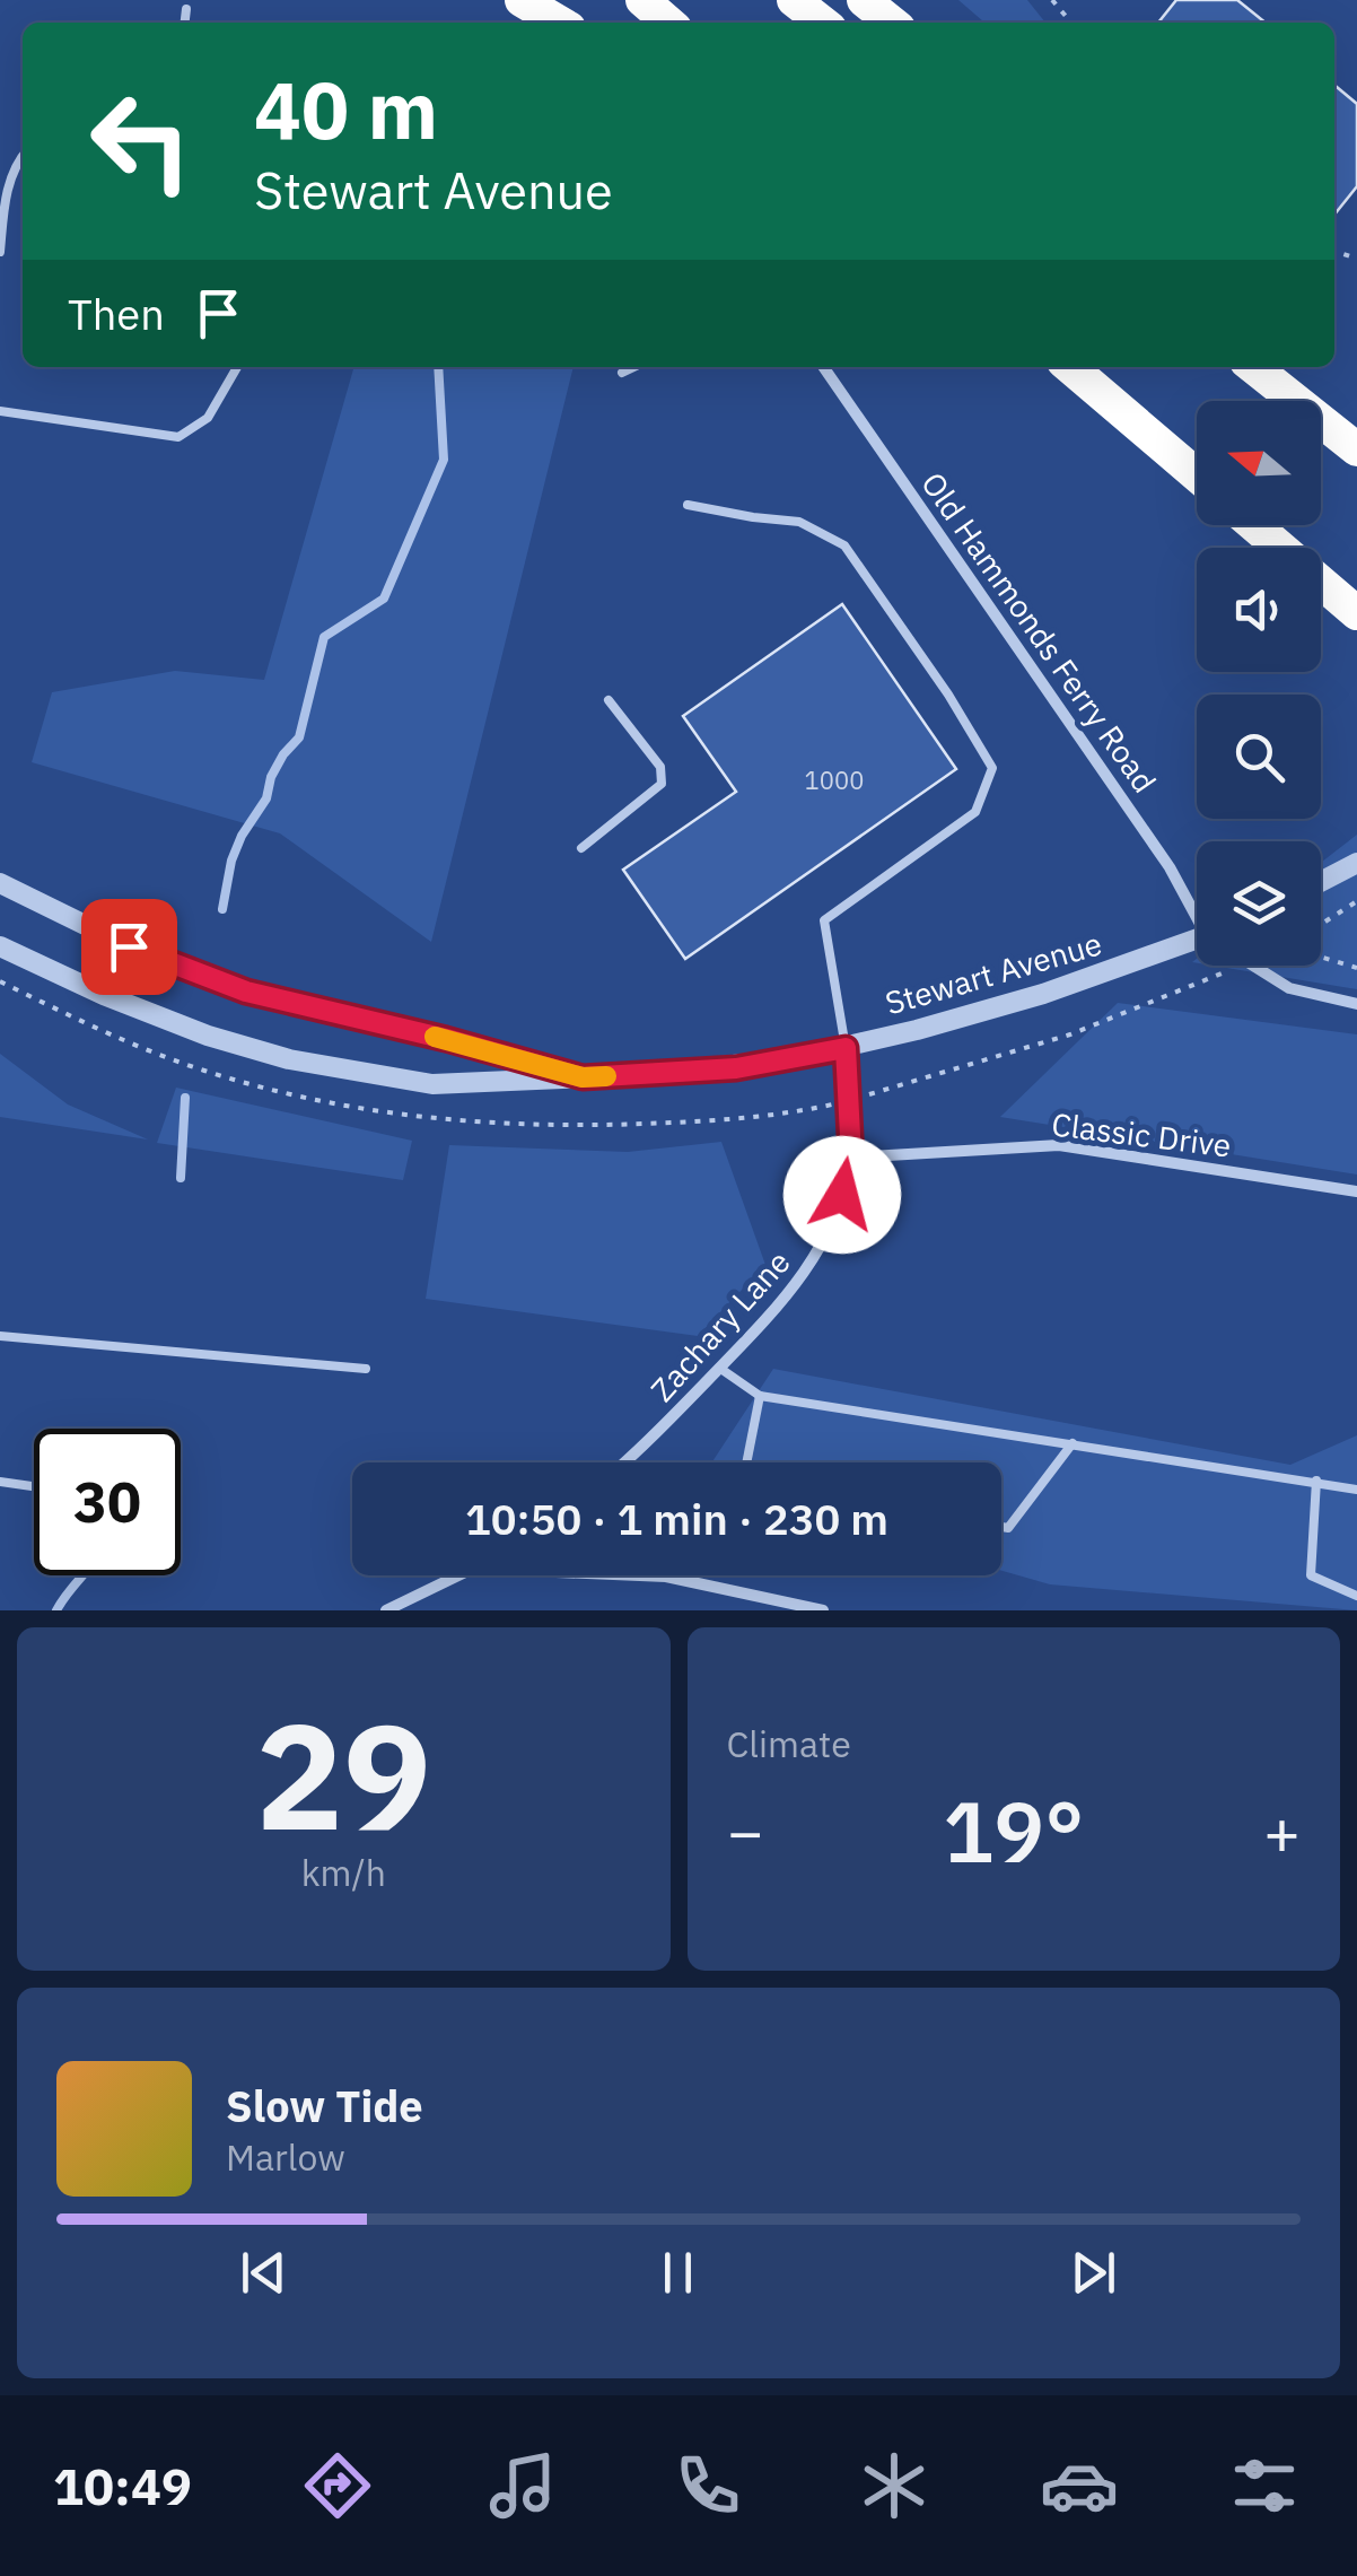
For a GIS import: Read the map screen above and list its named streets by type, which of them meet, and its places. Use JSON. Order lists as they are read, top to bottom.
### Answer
{
  "streets": {
    "street": [
      "Old Hammonds Ferry Road",
      "Stewart Avenue",
      "Classic Drive",
      "Zachary Lane"
    ]
  },
  "crossings": [
    ["Stewart Avenue", "Zachary Lane"],
    ["Classic Drive", "Zachary Lane"]
  ],
  "house_numbers": ["1000"],
  "north": "left",
  "page": {
    "turn": ["40 m", "Stewart Avenue"],
    "then": "Then",
    "limit": "30",
    "trip": "10:50 · 1 min · 230 m",
    "tile": [
      ["29", "km/h"],
      "Climate"
    ],
    "heat": ["−", "19°", "+"],
    "song": ["Slow Tide", "Marlow"],
    "tabs": "10:49"
  }
}
